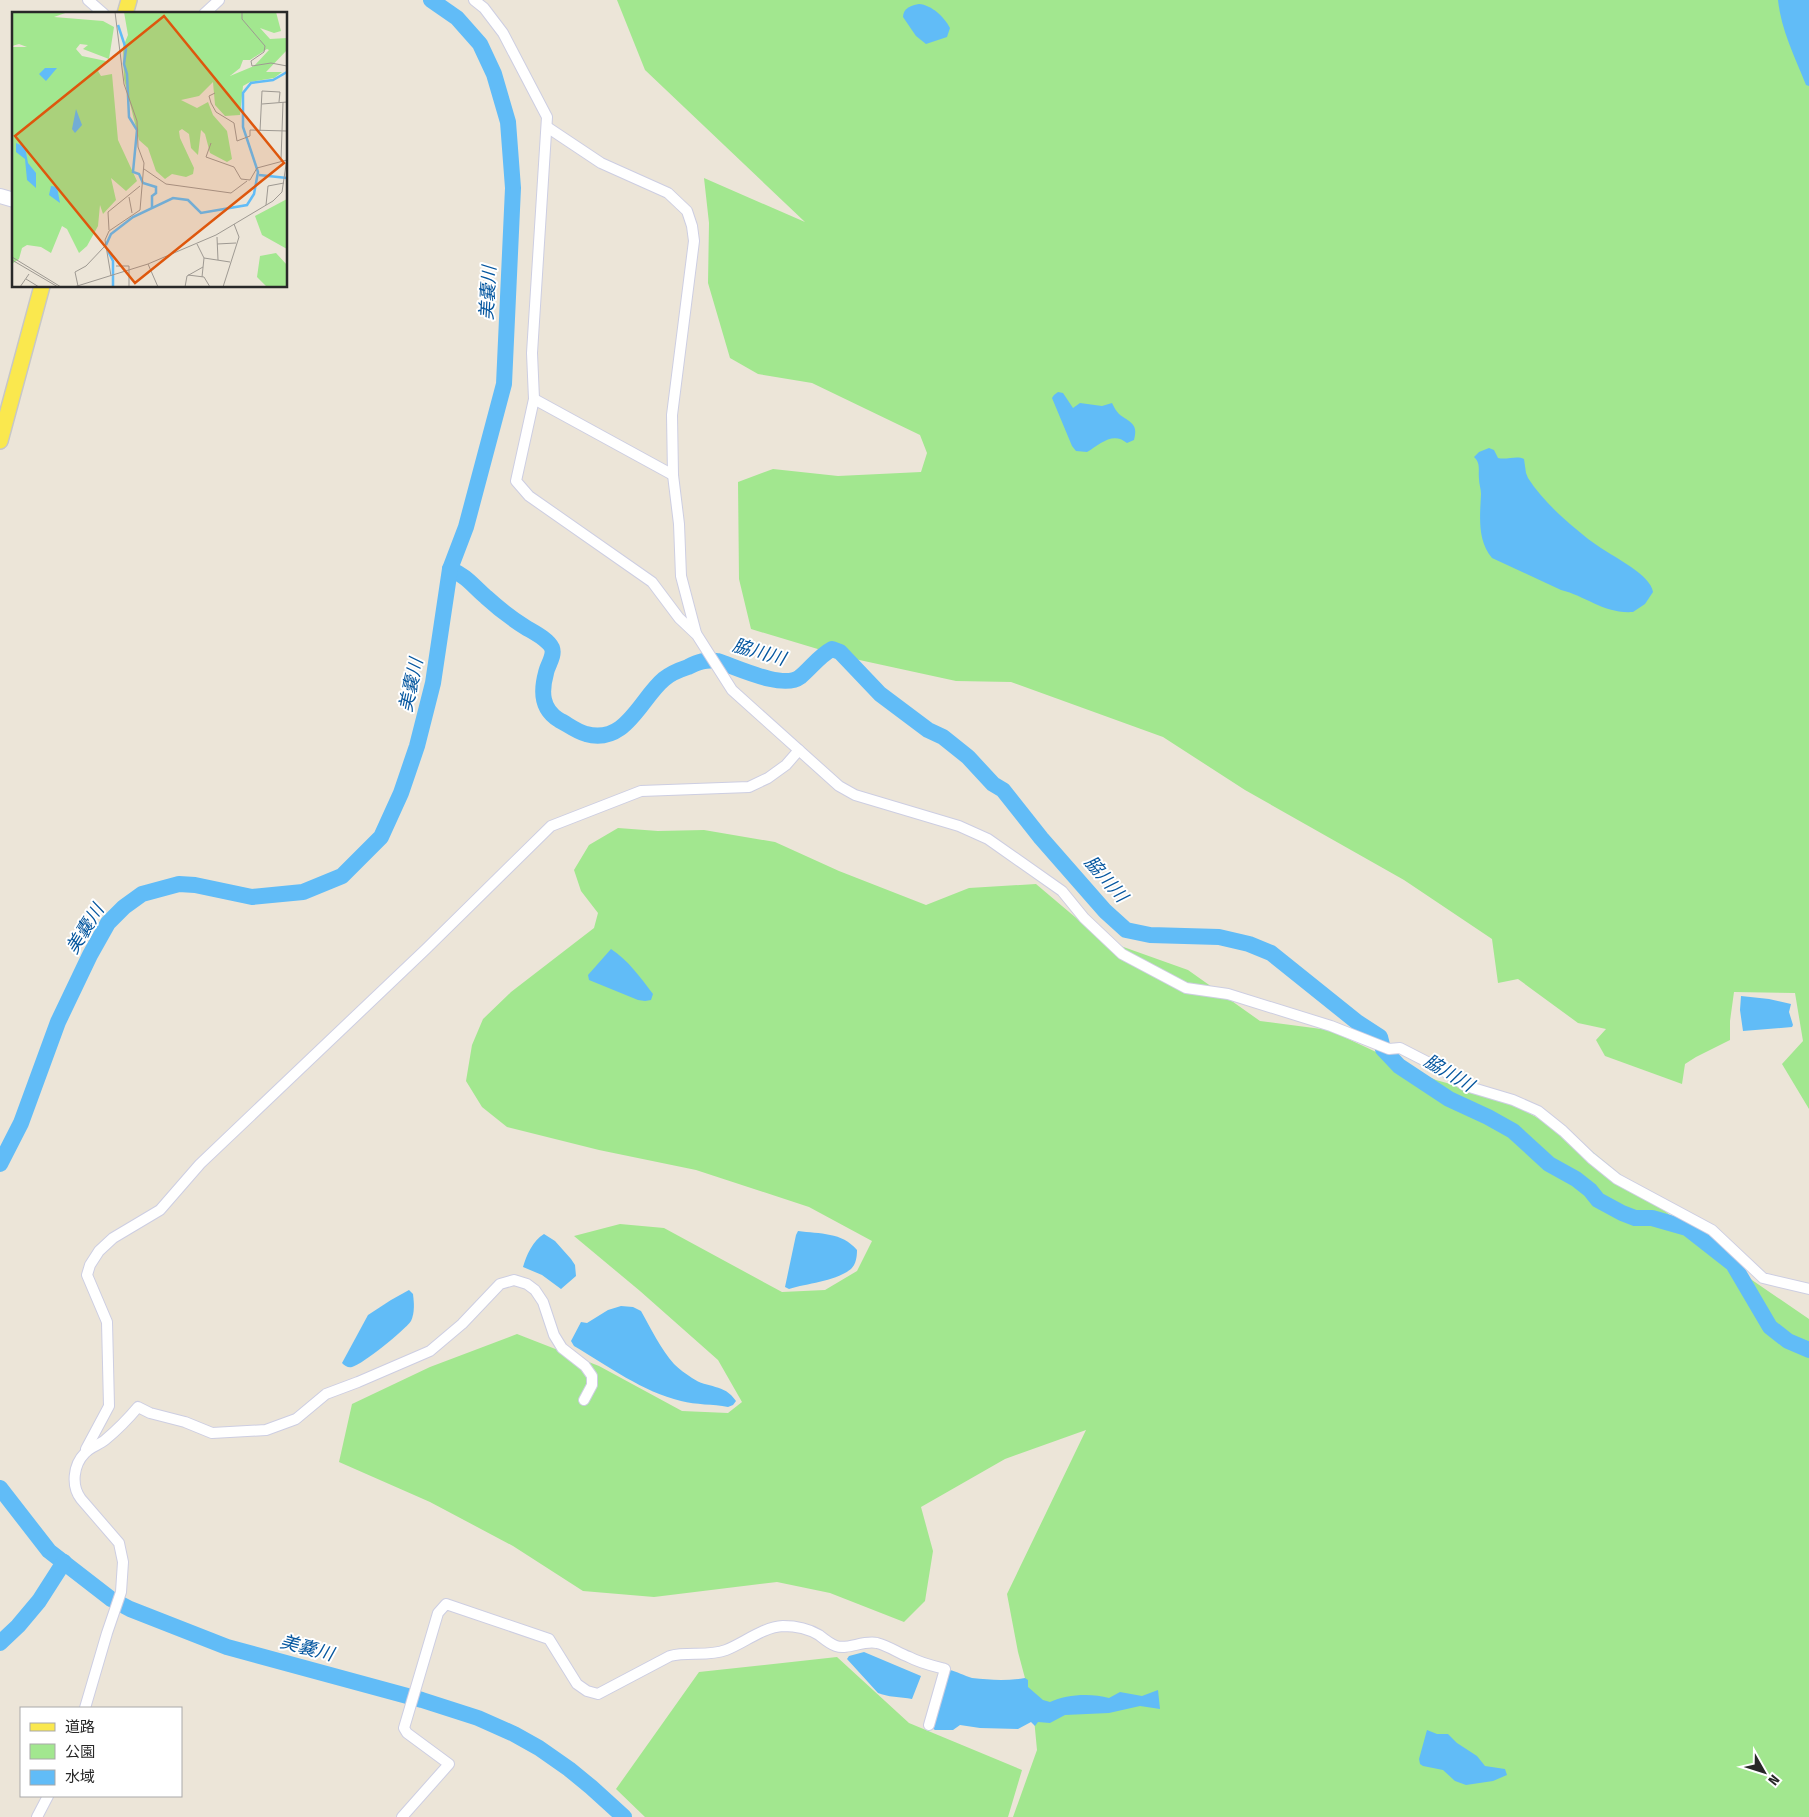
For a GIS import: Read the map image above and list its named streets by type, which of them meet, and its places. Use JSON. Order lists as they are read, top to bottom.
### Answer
{
  "water": ["美嚢川", "脇川川"],
  "legend": ["道路", "公園", "水域"],
  "north": "bottom right"
}
